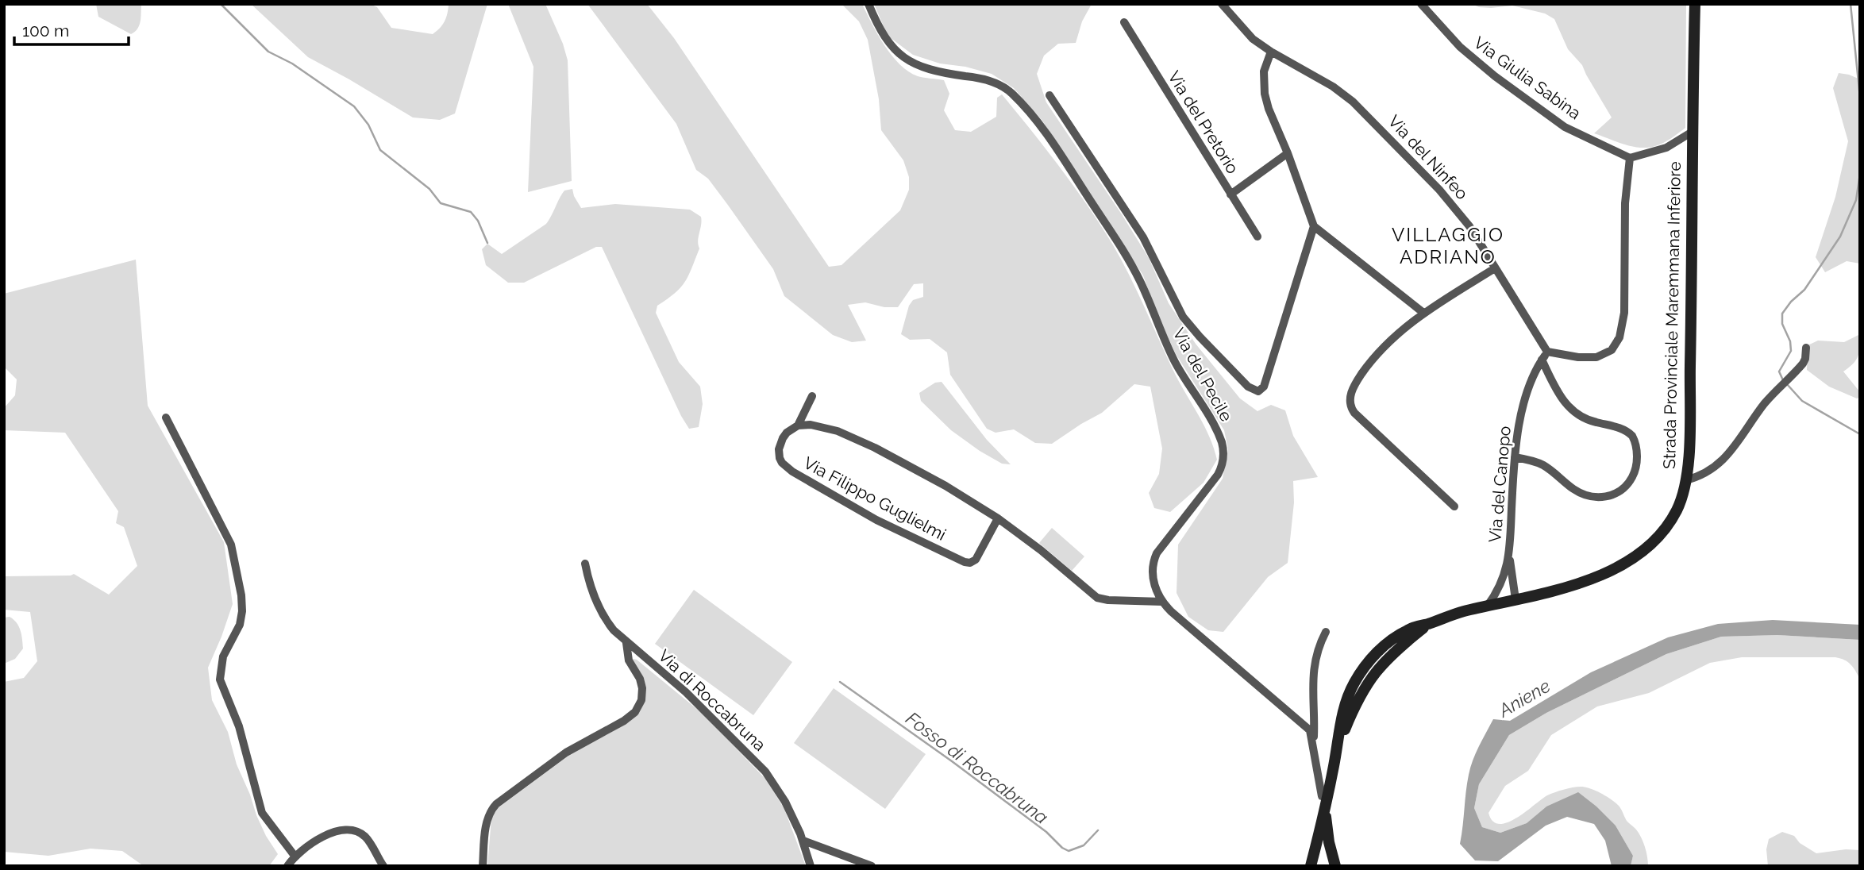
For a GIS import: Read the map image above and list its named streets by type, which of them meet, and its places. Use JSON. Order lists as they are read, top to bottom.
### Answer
{
  "streets": {
    "main road": ["Strada Provinciale Maremmana Inferiore"],
    "street": [
      "Via Giulia Sabina",
      "Via del Pretorio",
      "Via del Ninfeo",
      "Via del Pecile",
      "Via del Canopo",
      "Via Filippo Guglielmi",
      "Via di Roccabruna"
    ]
  },
  "crossings": [
    ["Via del Ninfeo", "Via del Canopo"],
    ["Strada Provinciale Maremmana Inferiore", "Via del Pecile"]
  ],
  "districts": ["VILLAGGIO ADRIANO"],
  "water": ["Aniene", "Fosso di Roccabruna"],
  "scale_bar": "100 m"
}
